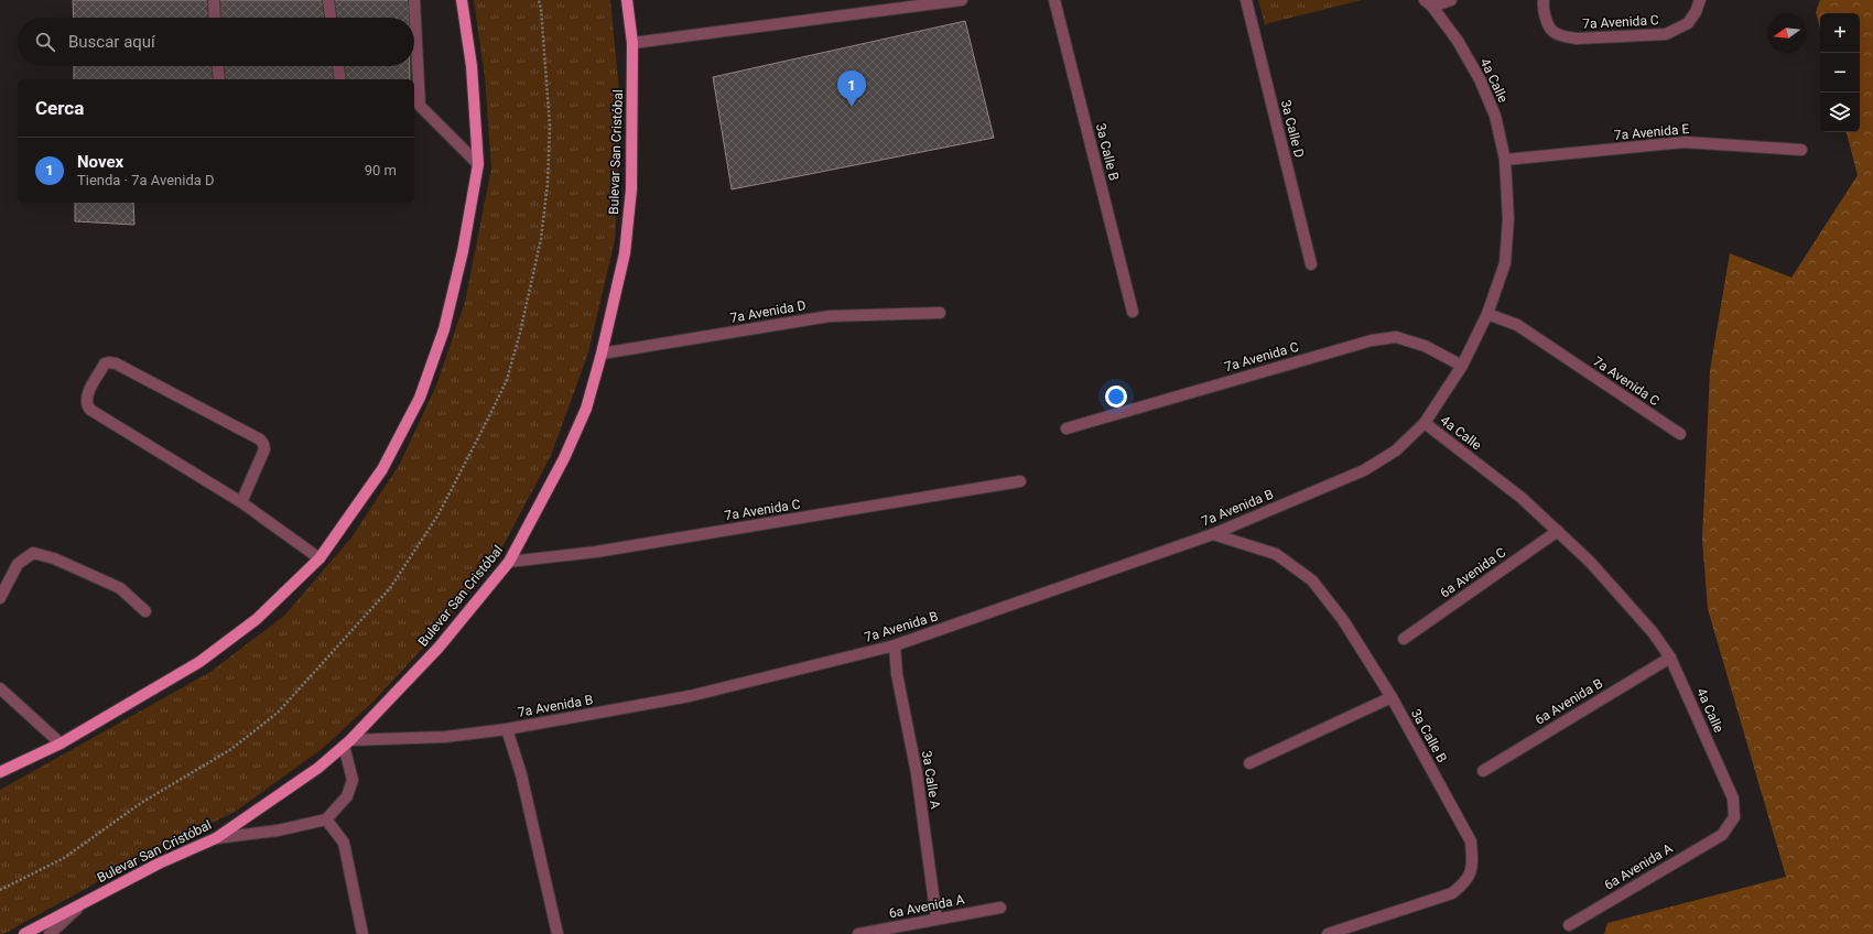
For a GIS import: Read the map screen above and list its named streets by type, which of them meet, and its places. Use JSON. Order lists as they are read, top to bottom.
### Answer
{
  "streets": {
    "main road": ["Bulevar San Cristóbal"],
    "street": [
      "7a Avenida C",
      "4a Calle",
      "3a Calle D",
      "7a Avenida E",
      "3a Calle B",
      "7a Avenida D",
      "7a Avenida B",
      "6a Avenida C",
      "6a Avenida B",
      "3a Calle A",
      "6a Avenida A"
    ]
  },
  "crossings": [
    ["7a Avenida C", "4a Calle"],
    ["7a Avenida C", "Bulevar San Cristóbal"],
    ["4a Calle", "7a Avenida E"],
    ["4a Calle", "7a Avenida B"],
    ["4a Calle", "6a Avenida C"],
    ["4a Calle", "6a Avenida B"],
    ["4a Calle", "6a Avenida A"],
    ["Bulevar San Cristóbal", "7a Avenida D"],
    ["Bulevar San Cristóbal", "7a Avenida B"],
    ["3a Calle B", "7a Avenida B"],
    ["7a Avenida B", "3a Calle A"],
    ["3a Calle A", "6a Avenida A"]
  ],
  "north": "left",
  "page": {
    "map_buttons": ["+", "−"],
    "search": "Buscar aquí",
    "pins": "1",
    "heading": "Cerca",
    "list": [
      {
        "mark": "1",
        "name": "Novex",
        "note": "Tienda · 7a Avenida D",
        "value": "90 m"
      }
    ]
  }
}
